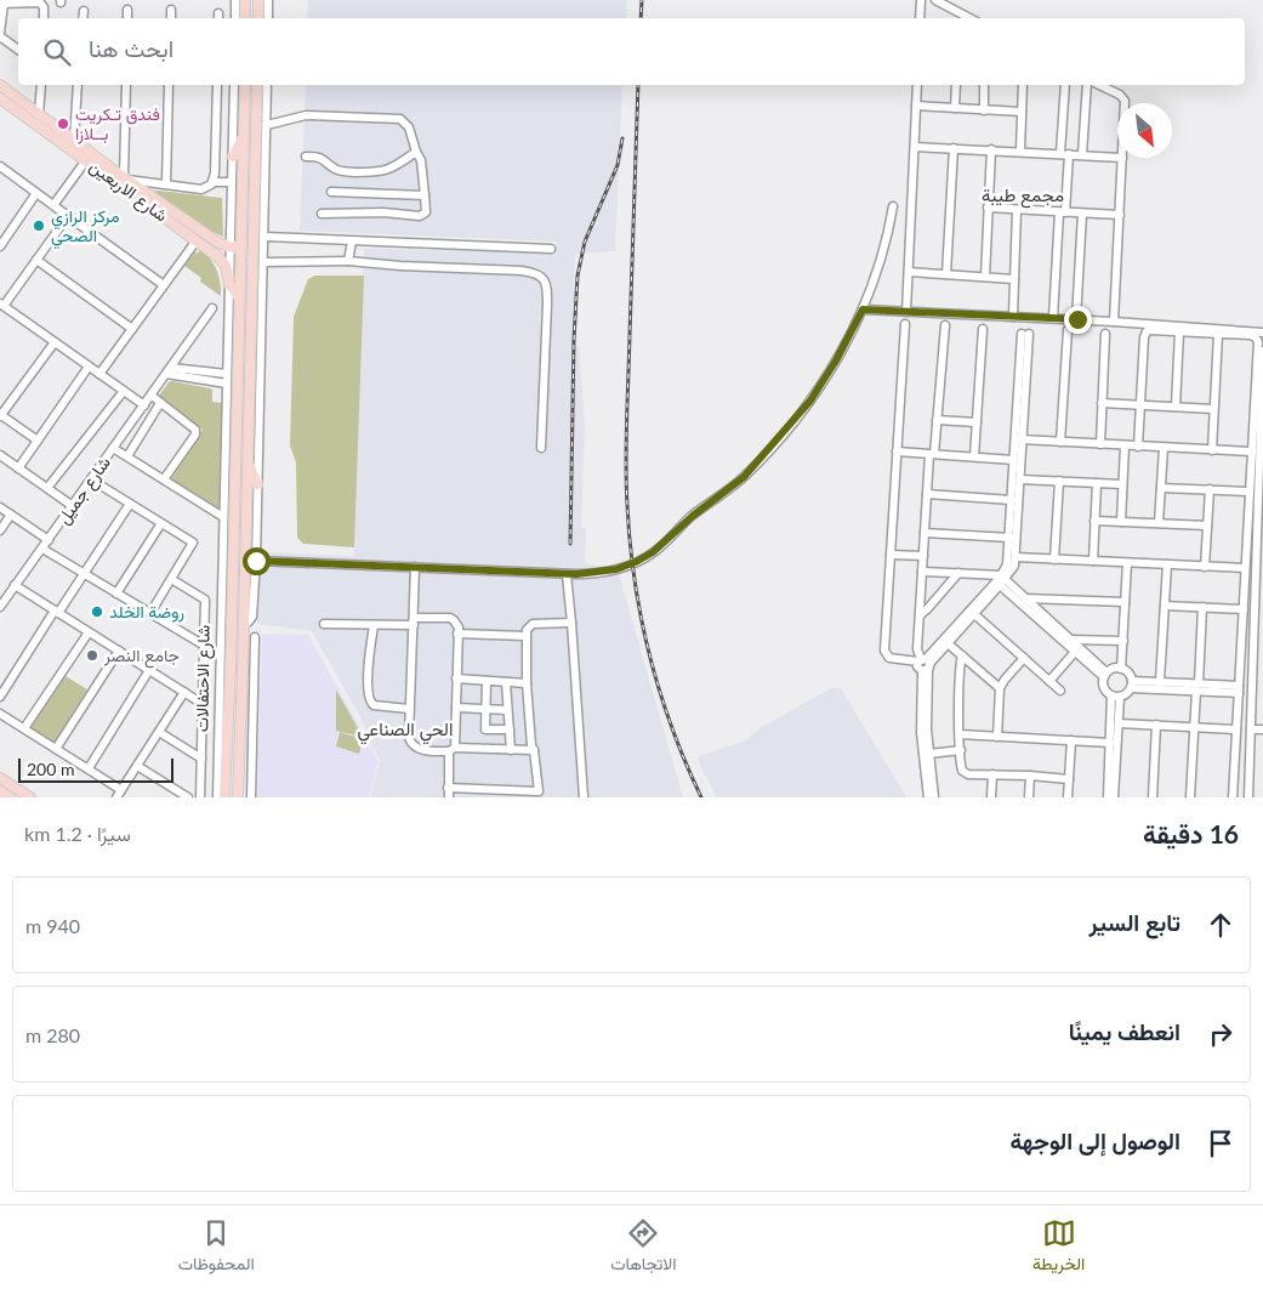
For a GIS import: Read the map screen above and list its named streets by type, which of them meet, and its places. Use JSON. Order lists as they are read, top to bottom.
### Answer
{
  "streets": {
    "main road": ["شارع الاربعين"],
    "street": ["شارع جميل", "شارع الاحتفالات"]
  },
  "districts": ["مجمع طيبة", "الحي الصناعي"],
  "places": [
    "فندق تـكريت بــلازا",
    "مركز الرازي الصحي",
    "روضة الخلد",
    "جامع النصر"
  ],
  "scale_bar": "200 m",
  "north": "bottom right",
  "page": {
    "search": "ابحث هنا",
    "scale": "200 m",
    "heading": ["16 دقيقة", "سيرًا · 1.2 km"],
    "list": [
      ["تابع السير", "940 m"],
      ["انعطف يمينًا", "280 m"],
      "الوصول إلى الوجهة"
    ],
    "nav": ["الخريطة", "الاتجاهات", "المحفوظات"]
  }
}
